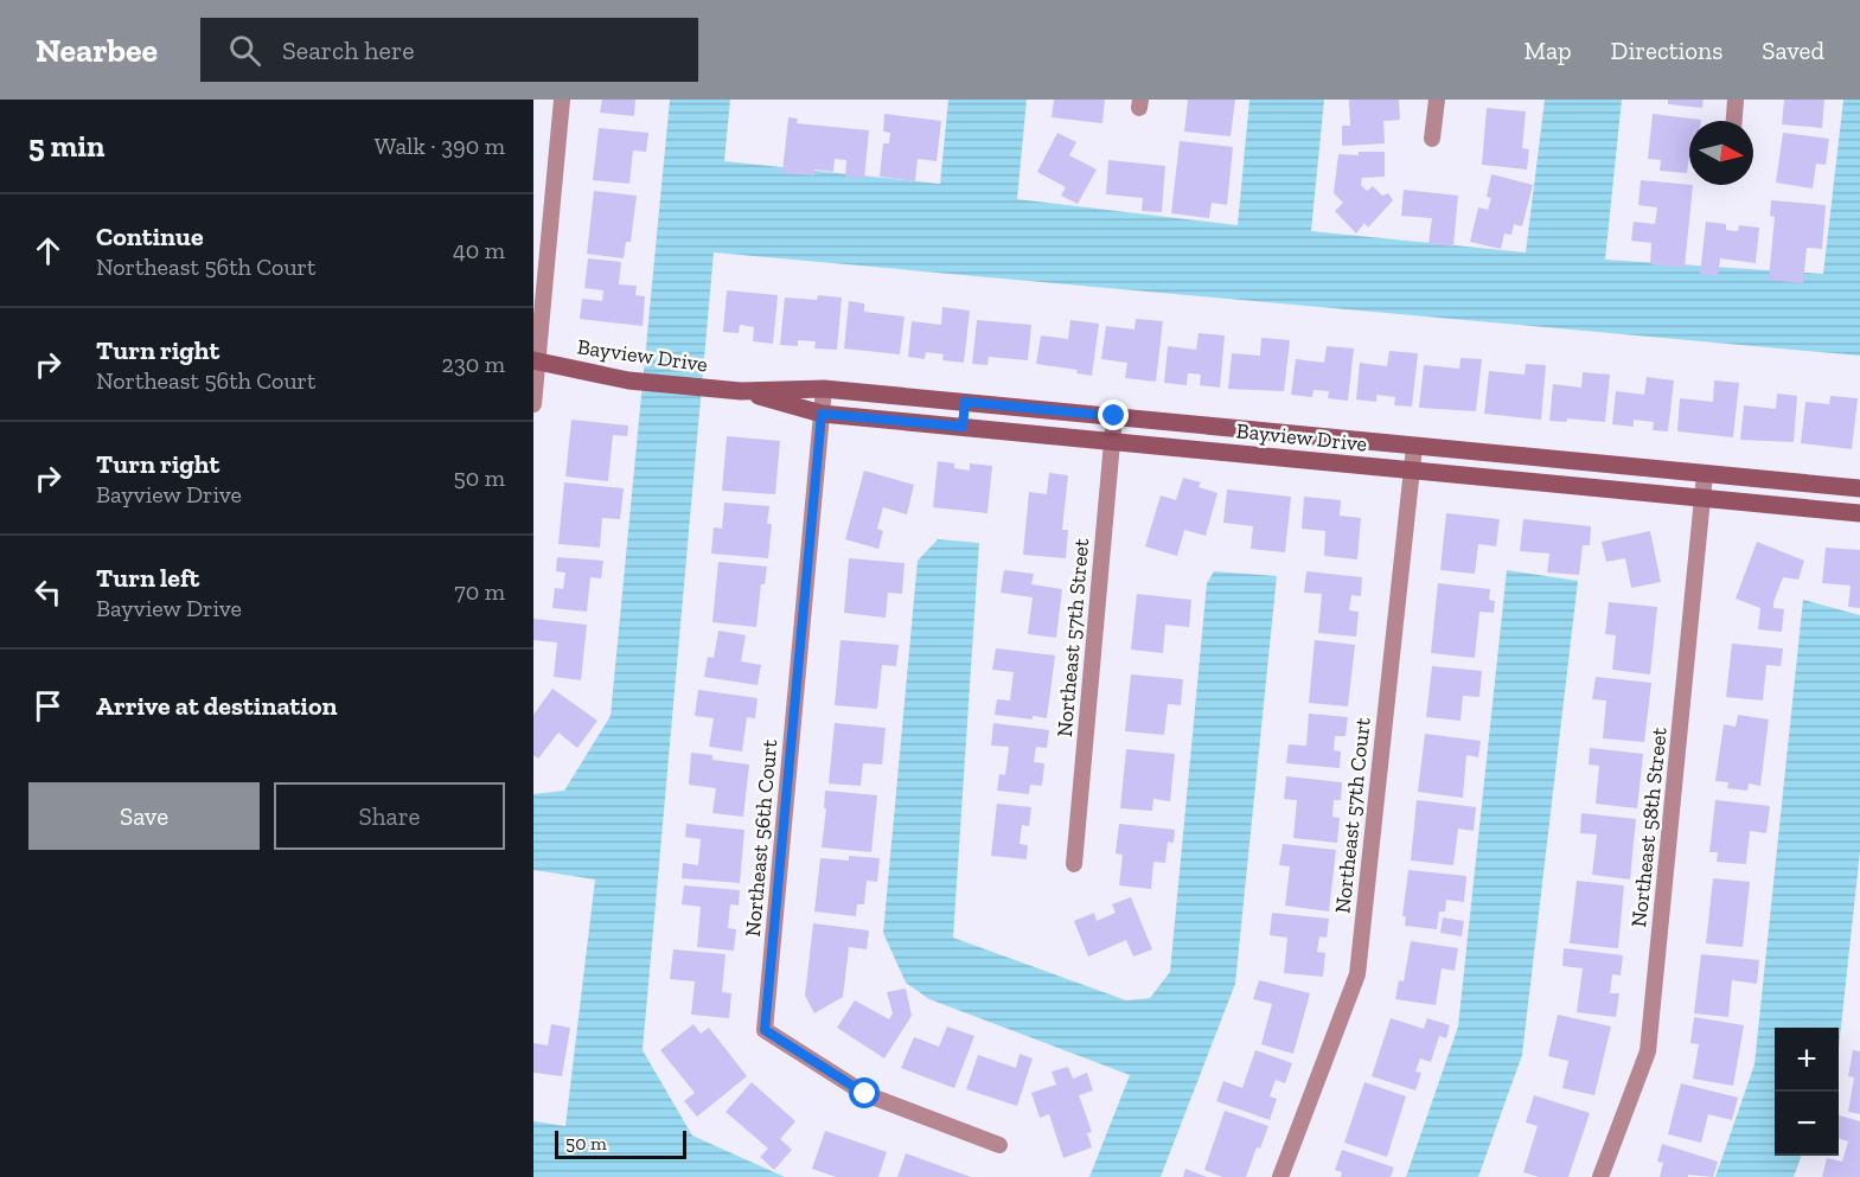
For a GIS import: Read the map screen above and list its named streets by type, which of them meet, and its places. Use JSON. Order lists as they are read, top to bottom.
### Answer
{
  "streets": {
    "street": [
      "Bayview Drive",
      "Northeast 57th Street",
      "Northeast 57th Court",
      "Northeast 58th Street",
      "Northeast 56th Court"
    ]
  },
  "crossings": [
    ["Bayview Drive", "Northeast 57th Street"],
    ["Bayview Drive", "Northeast 57th Court"],
    ["Bayview Drive", "Northeast 58th Street"],
    ["Bayview Drive", "Northeast 56th Court"]
  ],
  "scale_bar": "50 m",
  "north": "right",
  "page": {
    "header": "Nearbee",
    "search": "Search here",
    "nav": ["Map", "Directions", "Saved"],
    "heading": ["5 min", "Walk · 390 m"],
    "list": [
      ["Continue", "Northeast 56th Court", "40 m"],
      ["Turn right", "Northeast 56th Court", "230 m"],
      ["Turn right", "Bayview Drive", "50 m"],
      ["Turn left", "Bayview Drive", "70 m"],
      "Arrive at destination"
    ],
    "buttons": ["Save", "Share"],
    "map_buttons": ["+", "−"],
    "scale": "50 m"
  }
}
